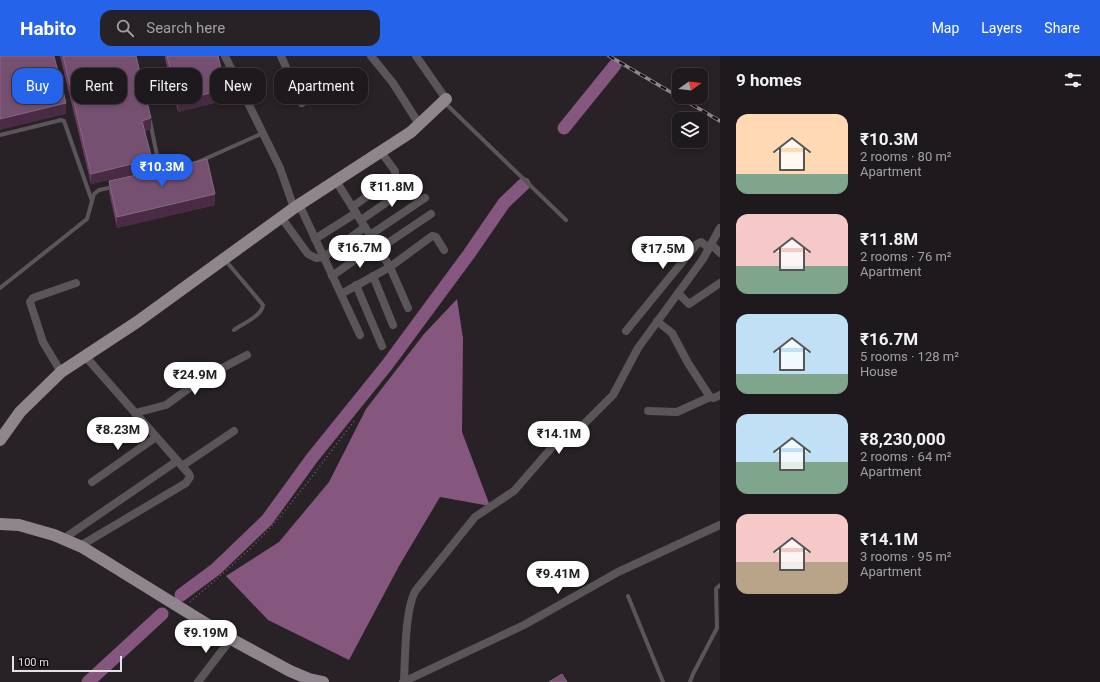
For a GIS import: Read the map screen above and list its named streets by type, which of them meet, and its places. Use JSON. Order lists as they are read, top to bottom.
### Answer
{
  "scale_bar": "100 m",
  "north": "right",
  "page": {
    "header": "Habito",
    "search": "Search here",
    "nav": ["Map", "Layers", "Share"],
    "heading": "9 homes",
    "chip": [
      "Buy",
      "Rent",
      "Filters",
      "New",
      "Apartment"
    ],
    "list": [
      {
        "name": "₹10.3M",
        "note": "2 rooms · 80 m² · Apartment"
      },
      {
        "name": "₹11.8M",
        "note": "2 rooms · 76 m² · Apartment"
      },
      {
        "name": "₹16.7M",
        "note": "5 rooms · 128 m² · House"
      },
      {
        "name": "₹8,230,000",
        "note": "2 rooms · 64 m² · Apartment"
      },
      {
        "name": "₹14.1M",
        "note": "3 rooms · 95 m² · Apartment"
      }
    ],
    "price": [
      "₹10.3M",
      "₹11.8M",
      "₹16.7M",
      "₹17.5M",
      "₹24.9M",
      "₹8.23M",
      "₹14.1M",
      "₹9.41M",
      "₹9.19M"
    ],
    "scale": "100 m"
  }
}
